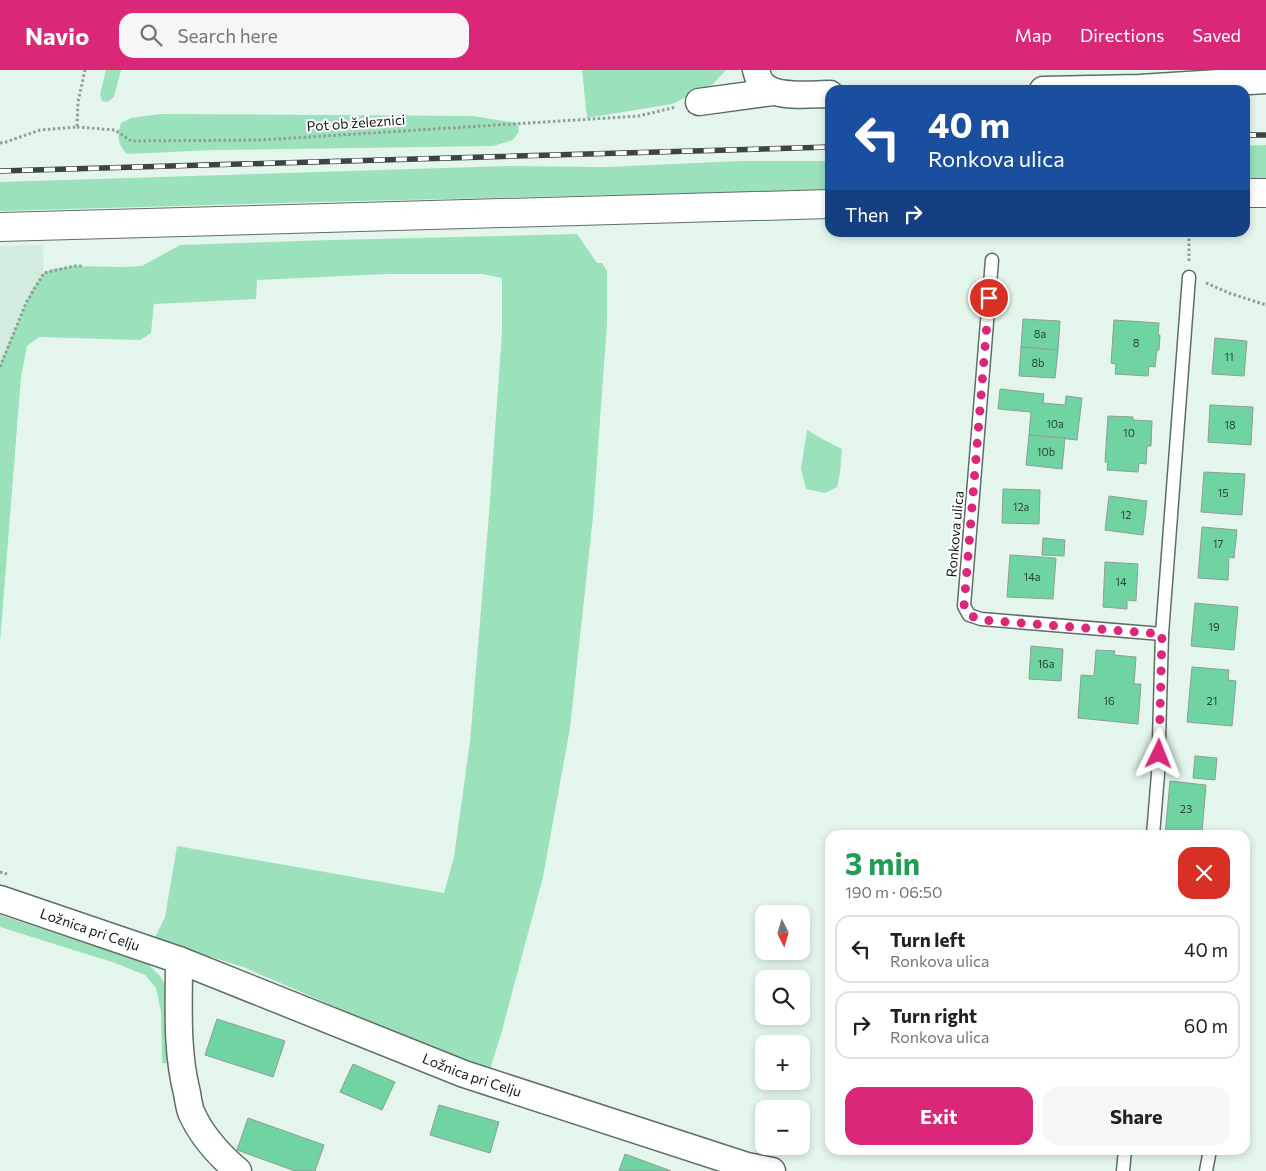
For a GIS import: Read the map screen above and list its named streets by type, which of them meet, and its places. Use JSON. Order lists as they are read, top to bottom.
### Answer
{
  "streets": {
    "street": ["Ložnica pri Celju"],
    "lane": ["Ronkova ulica"],
    "path": ["Pot ob železnici"]
  },
  "house_numbers": [
    "8a",
    "8",
    "11",
    "8b",
    "10a",
    "18",
    "10",
    "10b",
    "15",
    "12a",
    "12",
    "17",
    "14a",
    "14",
    "19",
    "16a",
    "16",
    "21",
    "23"
  ],
  "north": "bottom",
  "page": {
    "header": "Navio",
    "search": "Search here",
    "nav": ["Map", "Directions", "Saved"],
    "turn": ["40 m", "Ronkova ulica"],
    "then": "Then",
    "heading": ["3 min", "190 m · 06:50"],
    "map_buttons": ["+", "−"],
    "list": [
      {
        "name": "Turn left",
        "note": "Ronkova ulica",
        "value": "40 m"
      },
      {
        "name": "Turn right",
        "note": "Ronkova ulica",
        "value": "60 m"
      }
    ],
    "buttons": ["Exit", "Share"]
  }
}
